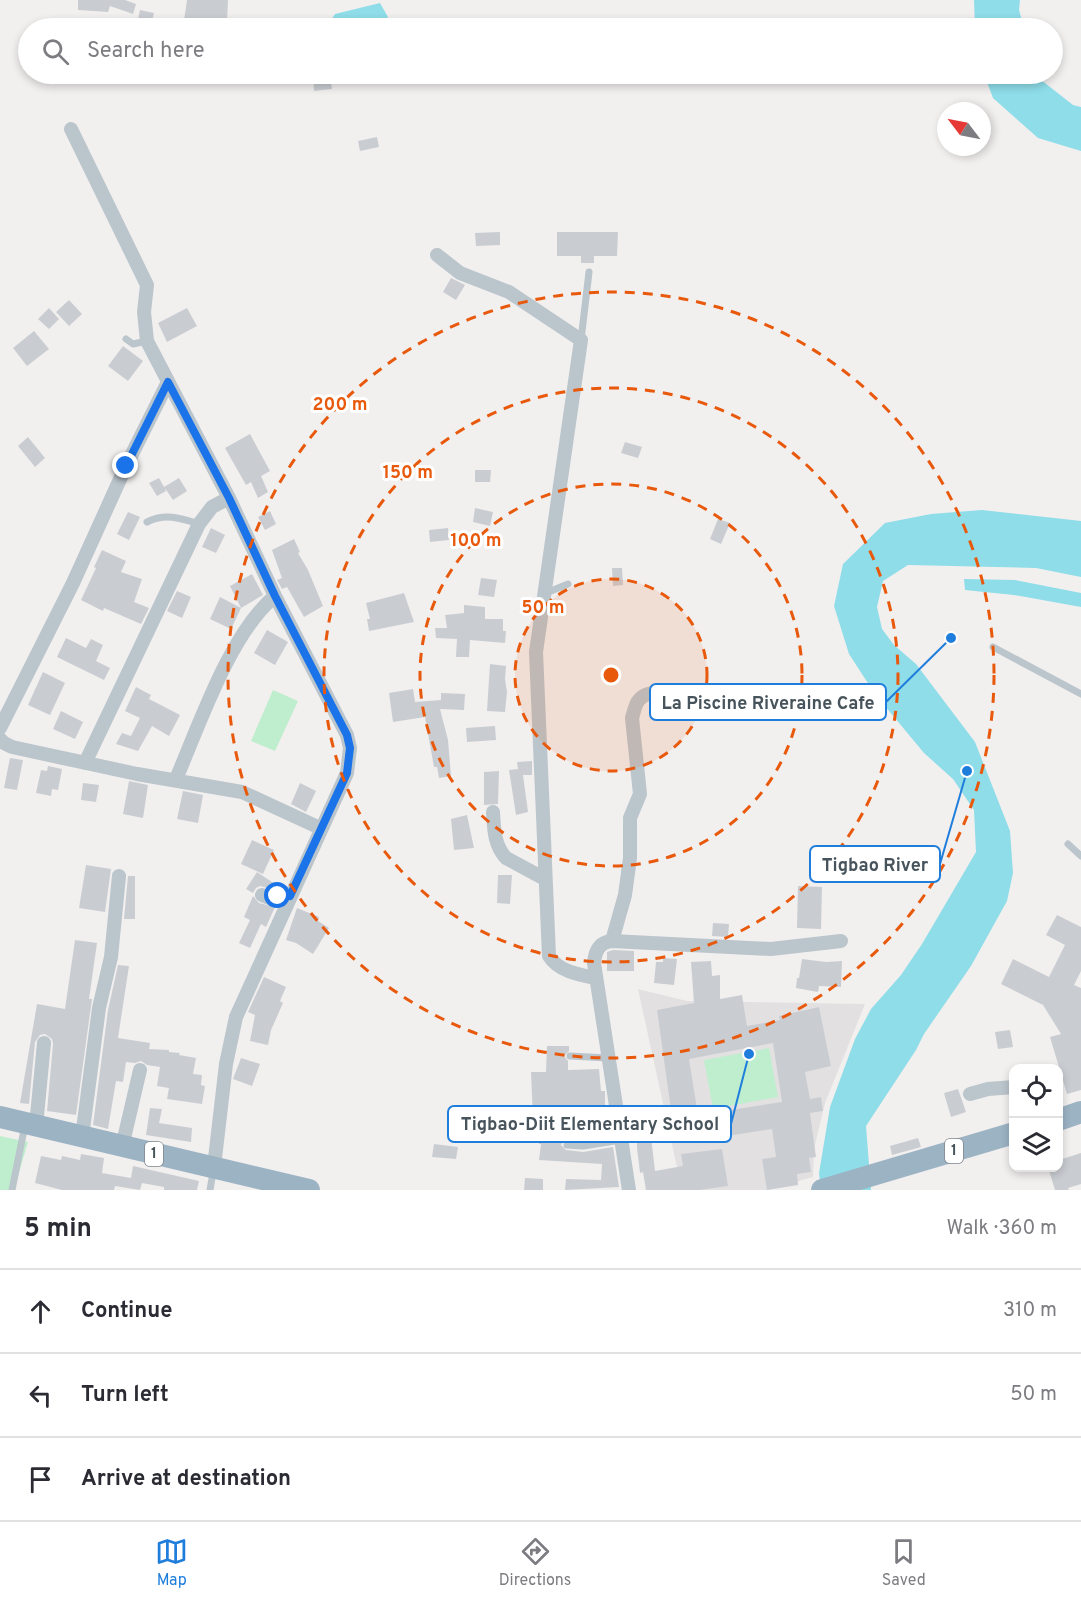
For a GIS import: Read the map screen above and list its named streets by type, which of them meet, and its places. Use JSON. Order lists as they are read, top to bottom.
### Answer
{
  "streets": {
    "highway": ["1"]
  },
  "places": ["La Piscine Riveraine Cafe", "Tigbao River", "Tigbao-Diit Elementary School"],
  "north": "top left",
  "page": {
    "search": "Search here",
    "heading": ["5 min", "Walk · 360 m"],
    "list": [
      ["Continue", "310 m"],
      ["Turn left", "50 m"],
      "Arrive at destination"
    ],
    "nav": ["Map", "Directions", "Saved"]
  },
  "rings": [
    "200 m",
    "150 m",
    "100 m",
    "50 m"
  ]
}
